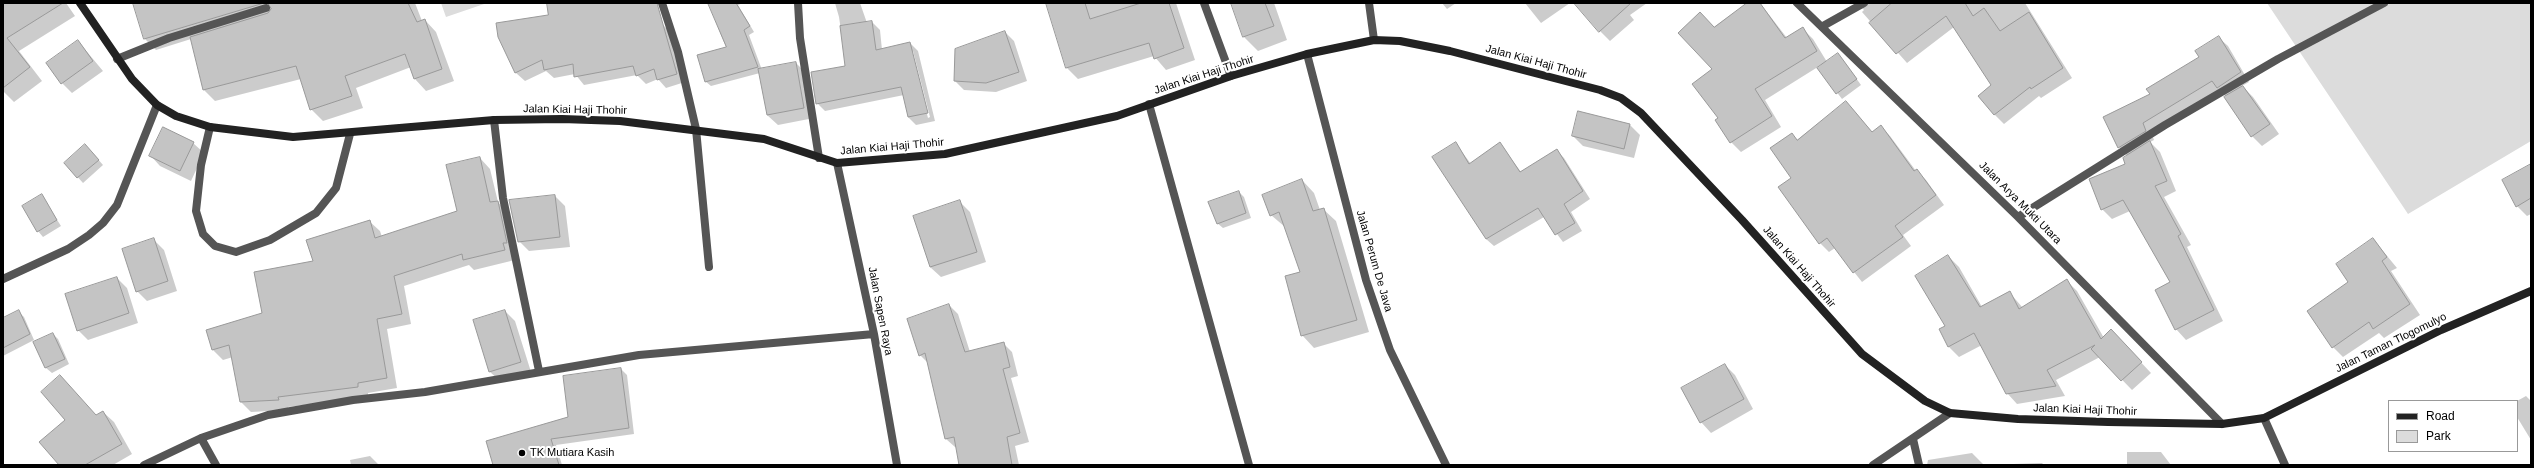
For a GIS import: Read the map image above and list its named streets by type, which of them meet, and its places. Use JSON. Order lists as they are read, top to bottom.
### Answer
{
  "streets": {
    "street": [
      "Jalan Kiai Haji Thohir",
      "Jalan Arya Mukti Utara",
      "Jalan Perum De Java",
      "Jalan Sapen Raya",
      "Jalan Taman Tlogomulyo"
    ]
  },
  "crossings": [
    ["Jalan Kiai Haji Thohir", "Jalan Arya Mukti Utara"],
    ["Jalan Kiai Haji Thohir", "Jalan Perum De Java"],
    ["Jalan Kiai Haji Thohir", "Jalan Sapen Raya"],
    ["Jalan Kiai Haji Thohir", "Jalan Taman Tlogomulyo"]
  ],
  "places": ["TK Mutiara Kasih"],
  "legend": ["Road", "Park"]
}
